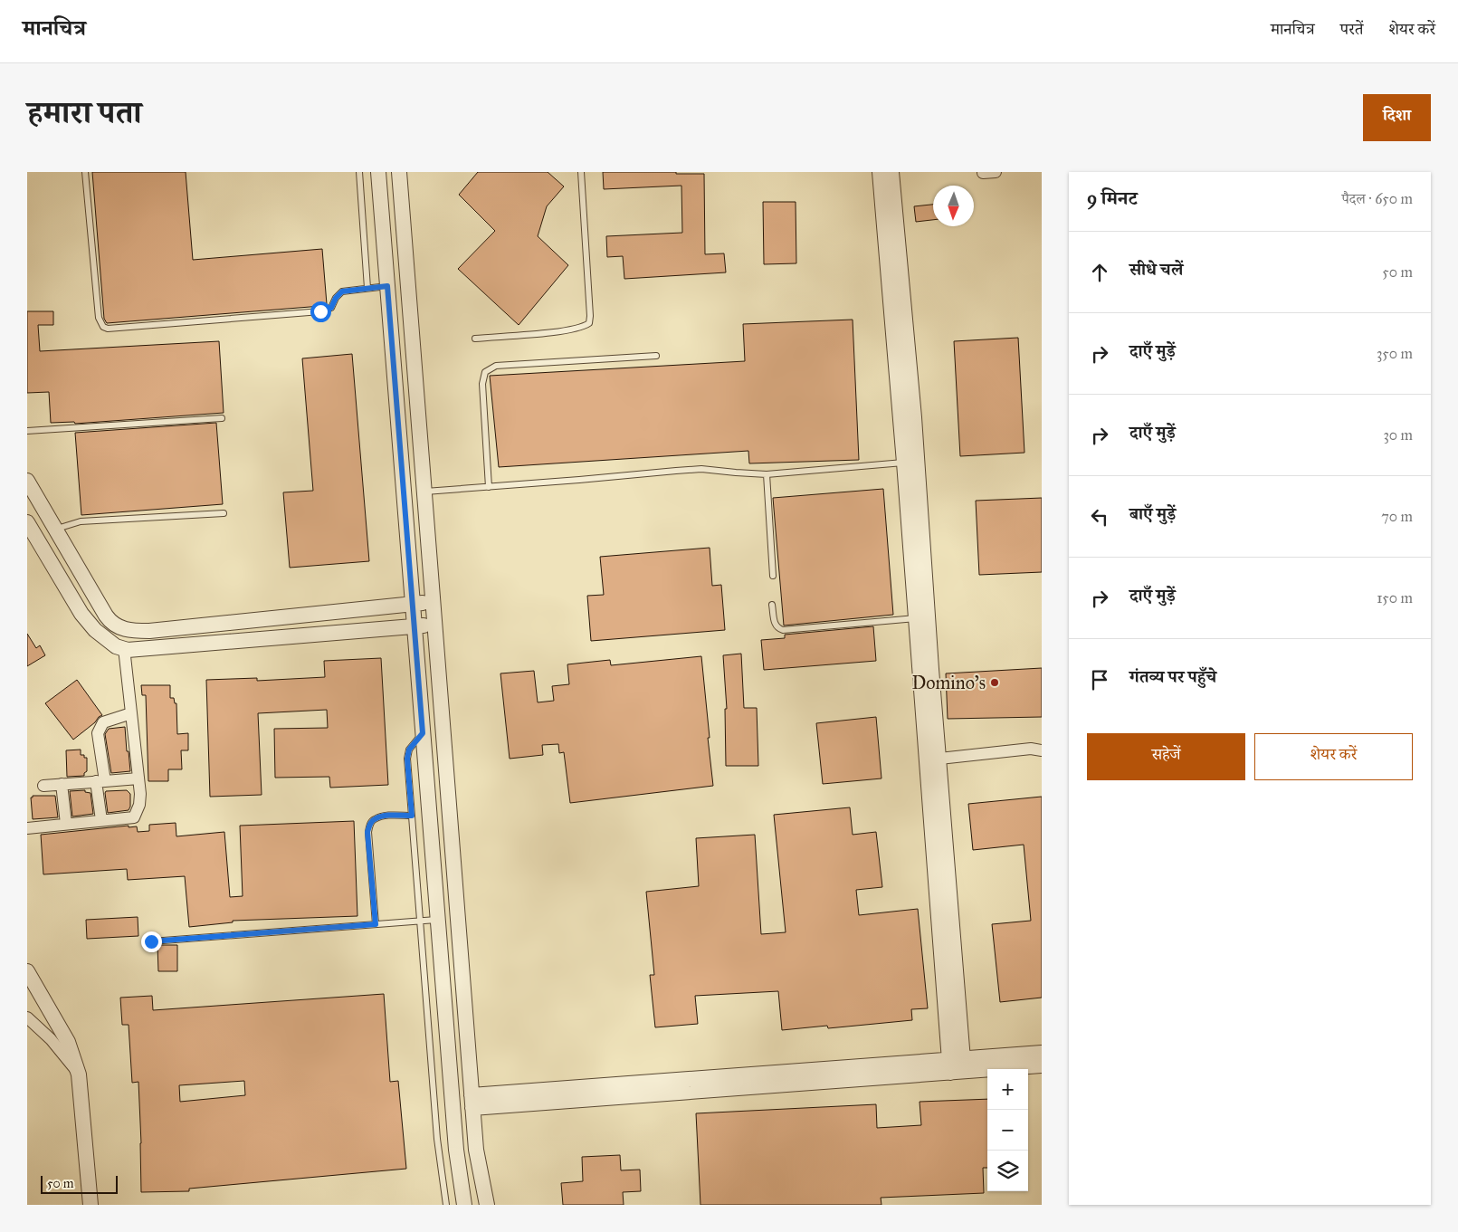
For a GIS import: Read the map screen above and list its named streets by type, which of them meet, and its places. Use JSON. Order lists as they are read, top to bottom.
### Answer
{
  "places": ["Domino's"],
  "scale_bar": "50 m",
  "north": "bottom",
  "page": {
    "header": "मानचित्र",
    "nav": ["मानचित्र", "परतें", "शेयर करें"],
    "title": "हमारा पता",
    "buttons": [
      "दिशा",
      ["सहेजें", "शेयर करें"]
    ],
    "heading": ["9 मिनट", "पैदल · 650 m"],
    "list": [
      ["सीधे चलें", "50 m"],
      ["दाएँ मुड़ें", "350 m"],
      ["दाएँ मुड़ें", "30 m"],
      ["बाएँ मुड़ें", "70 m"],
      ["दाएँ मुड़ें", "150 m"],
      "गंतव्य पर पहुँचे"
    ],
    "map_buttons": ["+", "−"],
    "scale": "50 m"
  }
}
